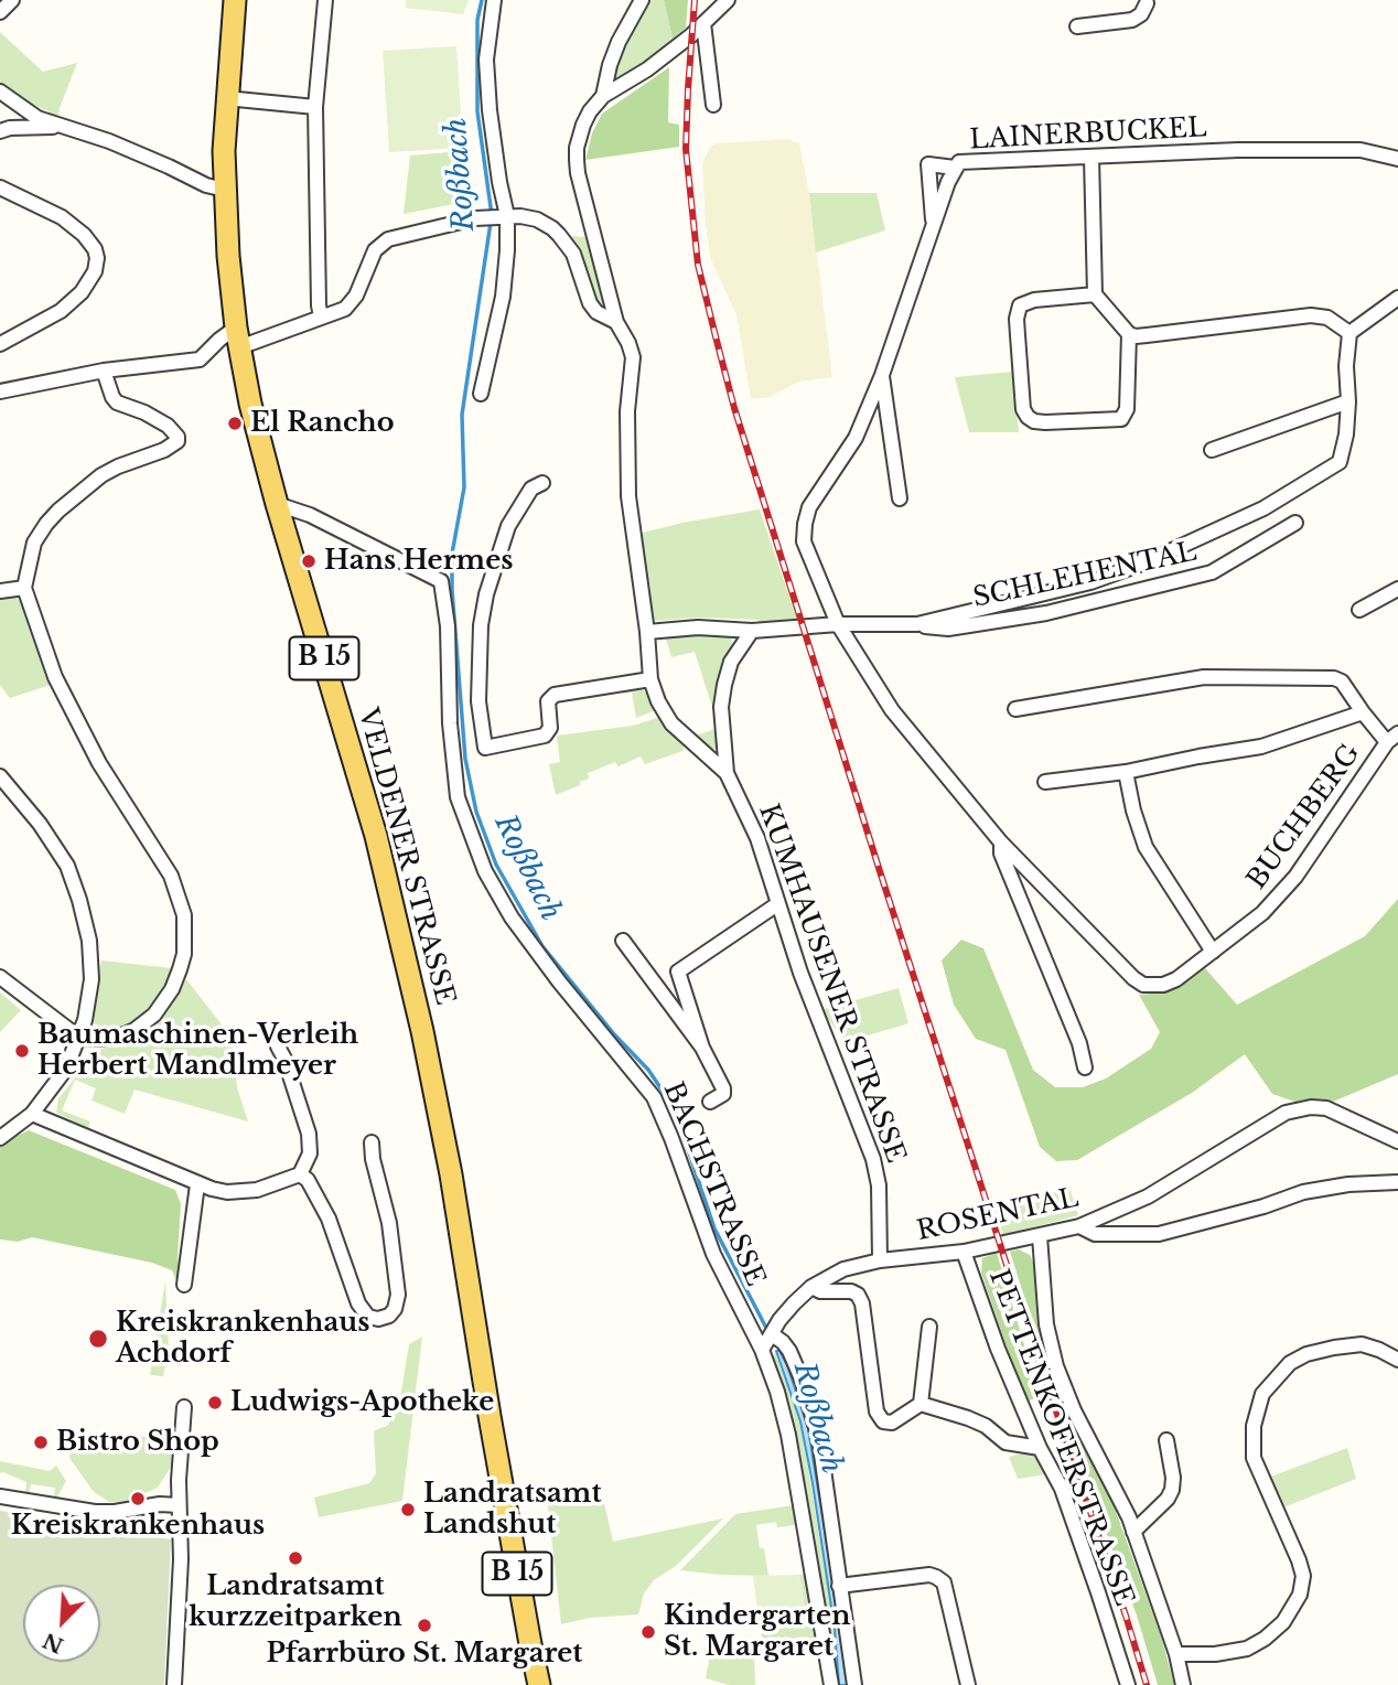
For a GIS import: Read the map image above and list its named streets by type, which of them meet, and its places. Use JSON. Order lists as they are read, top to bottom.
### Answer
{
  "streets": {
    "main road": ["B 15", "VELDENER STRASSE"],
    "street": [
      "LAINERBUCKEL",
      "SCHLEHENTAL",
      "BUCHBERG",
      "KUMHAUSENER STRASSE",
      "BACHSTRASSE",
      "ROSENTAL",
      "PETTENKOFERSTRASSE"
    ]
  },
  "crossings": [
    ["LAINERBUCKEL", "SCHLEHENTAL"],
    ["LAINERBUCKEL", "BUCHBERG"],
    ["SCHLEHENTAL", "BUCHBERG"],
    ["SCHLEHENTAL", "KUMHAUSENER STRASSE"],
    ["VELDENER STRASSE", "BACHSTRASSE"],
    ["KUMHAUSENER STRASSE", "ROSENTAL"],
    ["BACHSTRASSE", "ROSENTAL"],
    ["ROSENTAL", "PETTENKOFERSTRASSE"]
  ],
  "water": ["Roßbach"],
  "places": [
    "El Rancho",
    "Hans Hermes",
    "Baumaschinen-Verleih Herbert Mandlmeyer",
    "Kreiskrankenhaus Achdorf",
    "Ludwigs-Apotheke",
    "Bistro Shop",
    "Kreiskrankenhaus",
    "Landratsamt Landshut",
    "Landratsamt kurzzeitparken",
    "Pfarrbüro St. Margaret",
    "Kindergarten St. Margaret"
  ],
  "north": "bottom left"
}
